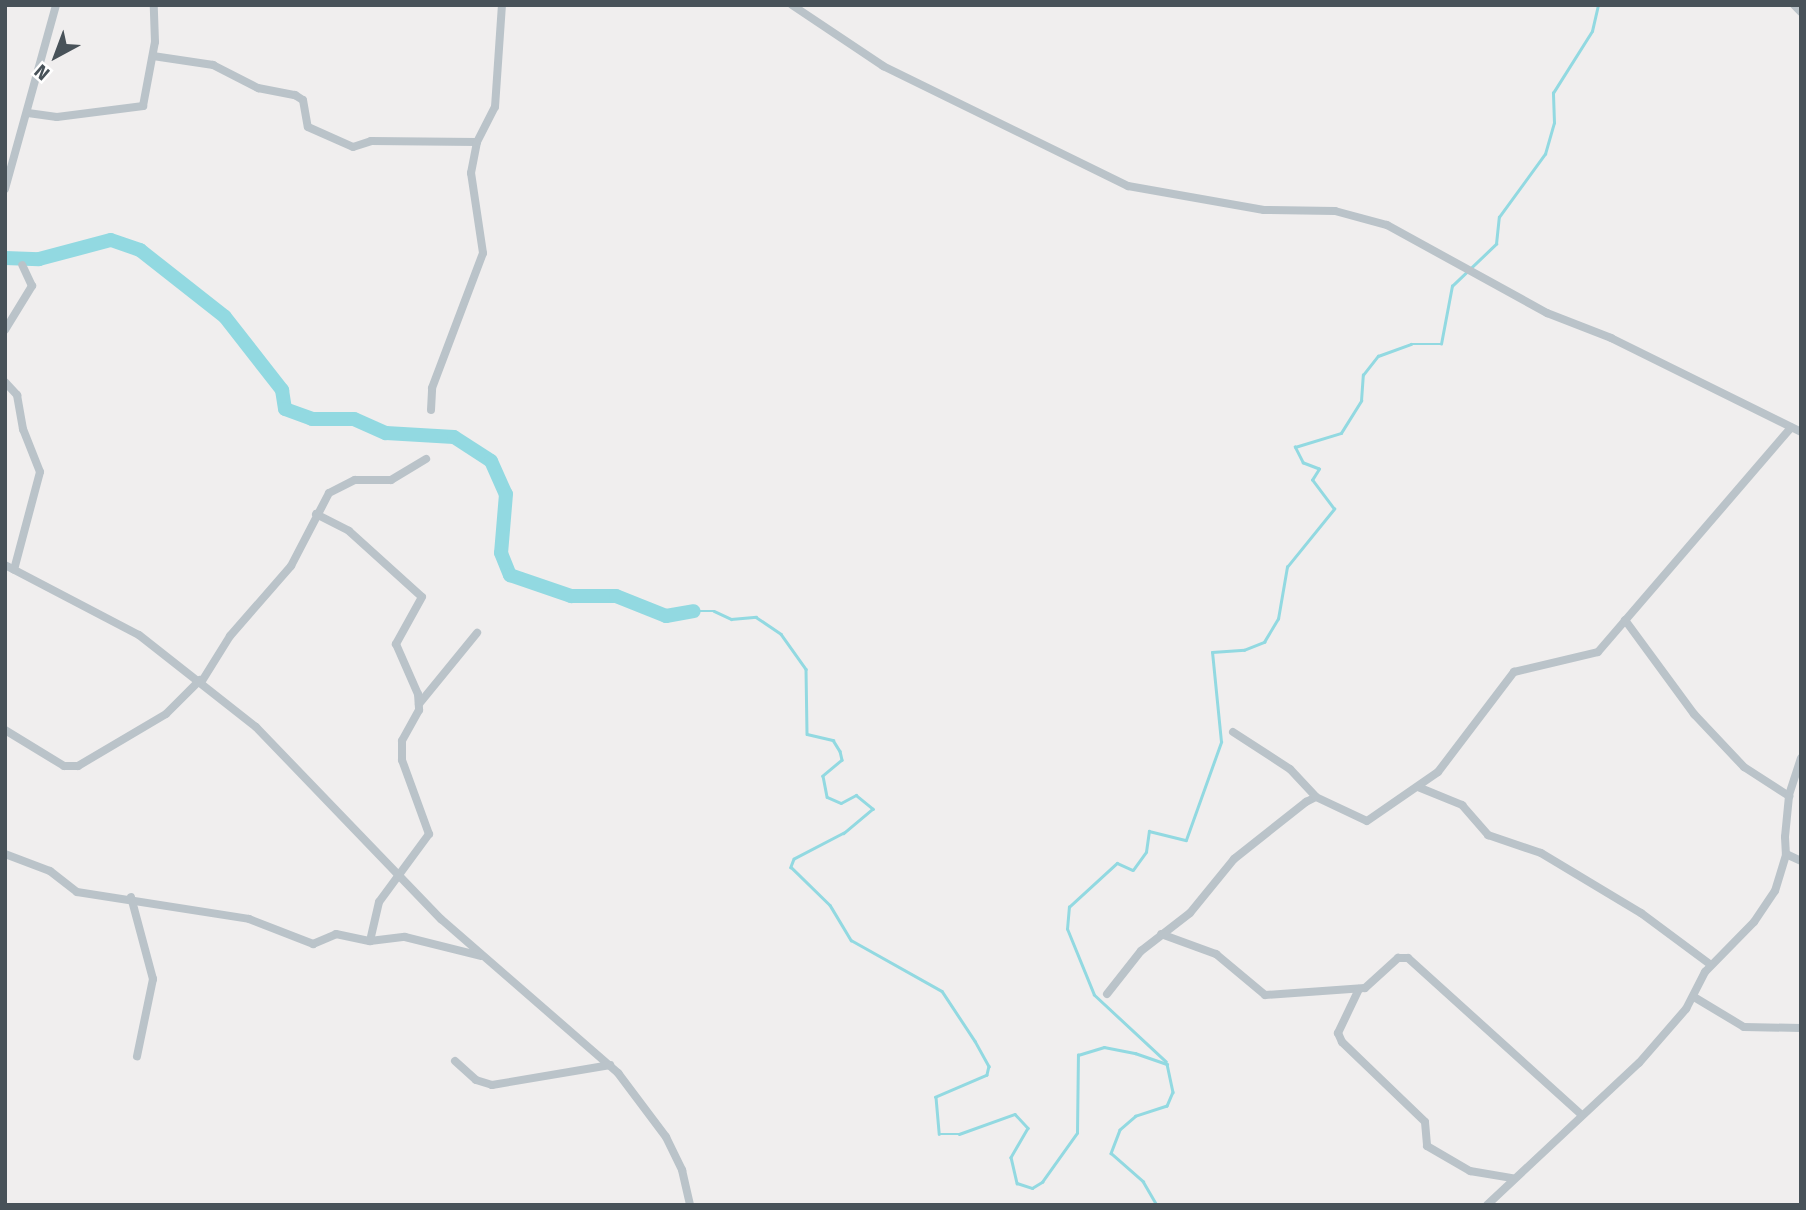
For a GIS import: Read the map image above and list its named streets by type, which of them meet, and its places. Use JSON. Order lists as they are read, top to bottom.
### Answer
{
  "north": "bottom left"
}
